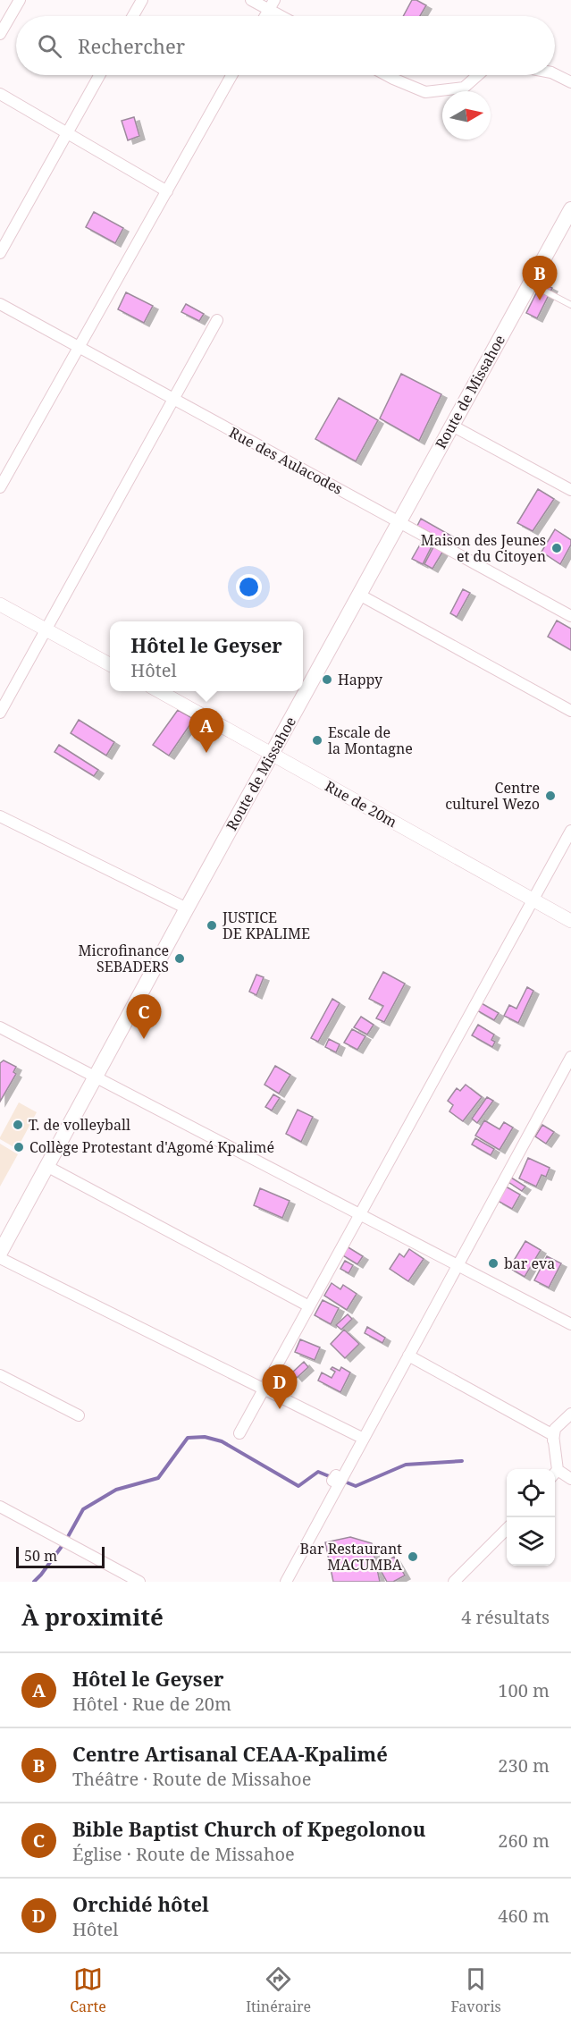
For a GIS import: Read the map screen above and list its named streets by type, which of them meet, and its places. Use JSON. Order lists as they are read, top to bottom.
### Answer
{
  "streets": {
    "main road": ["Route de Missahoe"],
    "street": ["Rue des Aulacodes", "Rue de 20m"]
  },
  "crossings": [
    ["Route de Missahoe", "Rue des Aulacodes"],
    ["Route de Missahoe", "Rue de 20m"]
  ],
  "places": [
    "Maison des Jeunes et du Citoyen",
    "Happy",
    "Escale de la Montagne",
    "Centre culturel Wezo",
    "JUSTICE DE KPALIME",
    "Microfinance SEBADERS",
    "T. de volleyball",
    "Collège Protestant d'Agomé Kpalimé",
    "bar eva",
    "Bar Restaurant MACUMBA"
  ],
  "scale_bar": "50 m",
  "north": "right",
  "page": {
    "search": "Rechercher",
    "pins": [
      "B",
      "A",
      "C",
      "D"
    ],
    "popup": ["Hôtel le Geyser", "Hôtel"],
    "scale": "50 m",
    "heading": ["À proximité", "4 résultats"],
    "list": [
      {
        "mark": "A",
        "name": "Hôtel le Geyser",
        "note": "Hôtel · Rue de 20m",
        "value": "100 m"
      },
      {
        "mark": "B",
        "name": "Centre Artisanal CEAA-Kpalimé",
        "note": "Théâtre · Route de Missahoe",
        "value": "230 m"
      },
      {
        "mark": "C",
        "name": "Bible Baptist Church of Kpegolonou",
        "note": "Église · Route de Missahoe",
        "value": "260 m"
      },
      {
        "mark": "D",
        "name": "Orchidé hôtel",
        "note": "Hôtel",
        "value": "460 m"
      }
    ],
    "nav": ["Carte", "Itinéraire", "Favoris"]
  }
}
